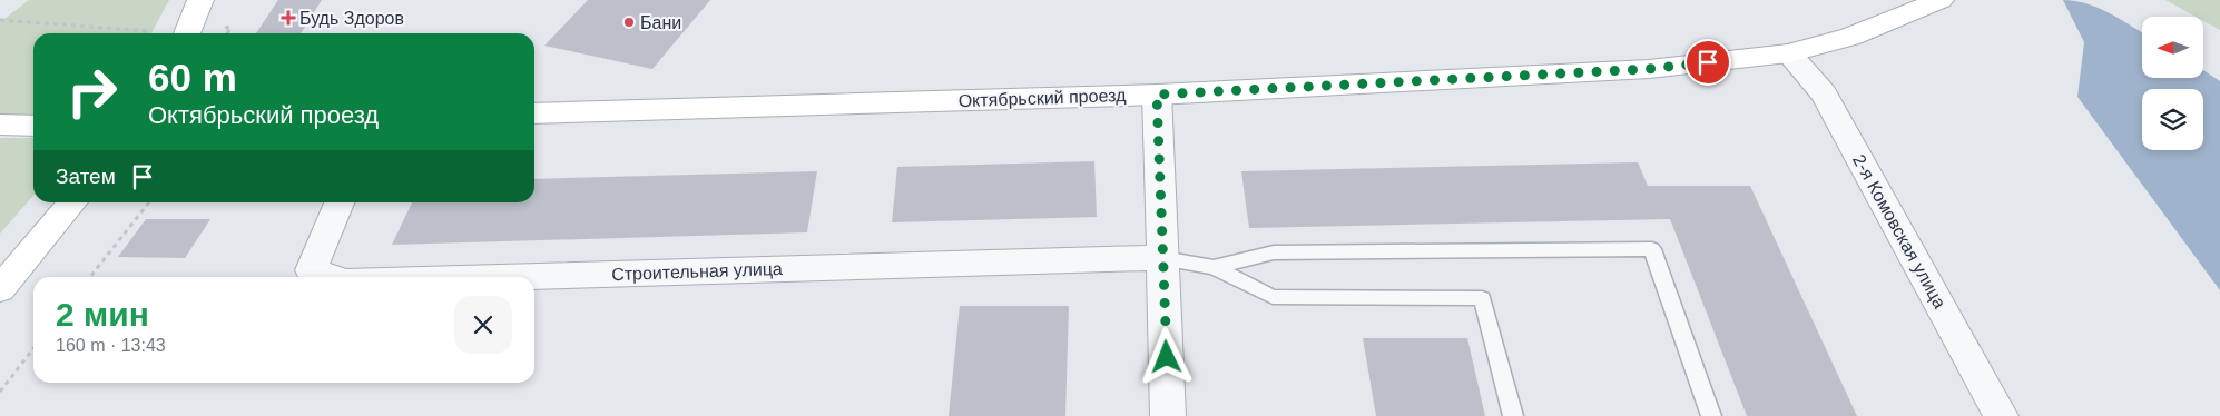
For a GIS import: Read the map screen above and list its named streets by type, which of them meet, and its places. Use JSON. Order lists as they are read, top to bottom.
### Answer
{
  "streets": {
    "street": ["Октябрьский проезд", "2-я Комовская улица", "Строительная улица"]
  },
  "crossings": [
    ["Октябрьский проезд", "2-я Комовская улица"]
  ],
  "places": {
    "health": ["Будь Здоров"],
    "other": ["Бани"]
  },
  "north": "left",
  "page": {
    "turn": ["60 m", "Октябрьский проезд"],
    "then": "Затем",
    "heading": ["2 мин", "160 m · 13:43"]
  }
}
